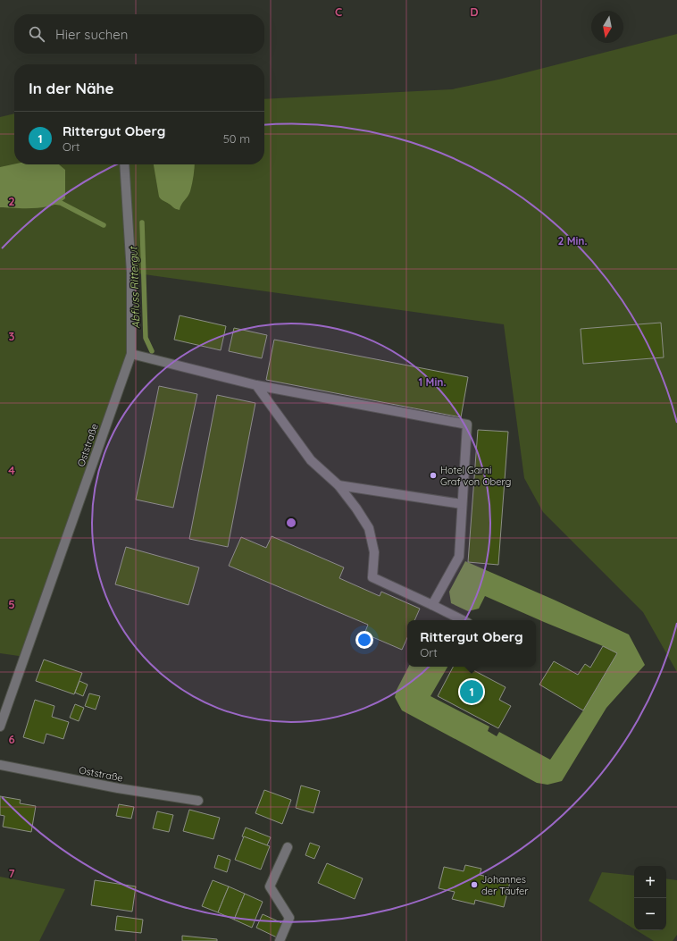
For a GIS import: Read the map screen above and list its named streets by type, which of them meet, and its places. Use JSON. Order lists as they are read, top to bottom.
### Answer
{
  "streets": {
    "street": ["Oststraße"]
  },
  "water": ["Abfluss Rittergut"],
  "places": ["Hotel Garni Graf von Oberg", "Johannes der Täufer"],
  "north": "bottom",
  "page": {
    "search": "Hier suchen",
    "heading": "In der Nähe",
    "list": [
      {
        "mark": "1",
        "name": "Rittergut Oberg",
        "note": "Ort",
        "value": "50 m"
      }
    ],
    "popup": ["Rittergut Oberg", "Ort"],
    "pins": "1",
    "map_buttons": ["+", "−"]
  },
  "grid": {
    "columns": ["C", "D"],
    "rows": [
      "2",
      "3",
      "4",
      "5",
      "6",
      "7"
    ]
  },
  "rings": ["2 Min.", "1 Min."]
}
